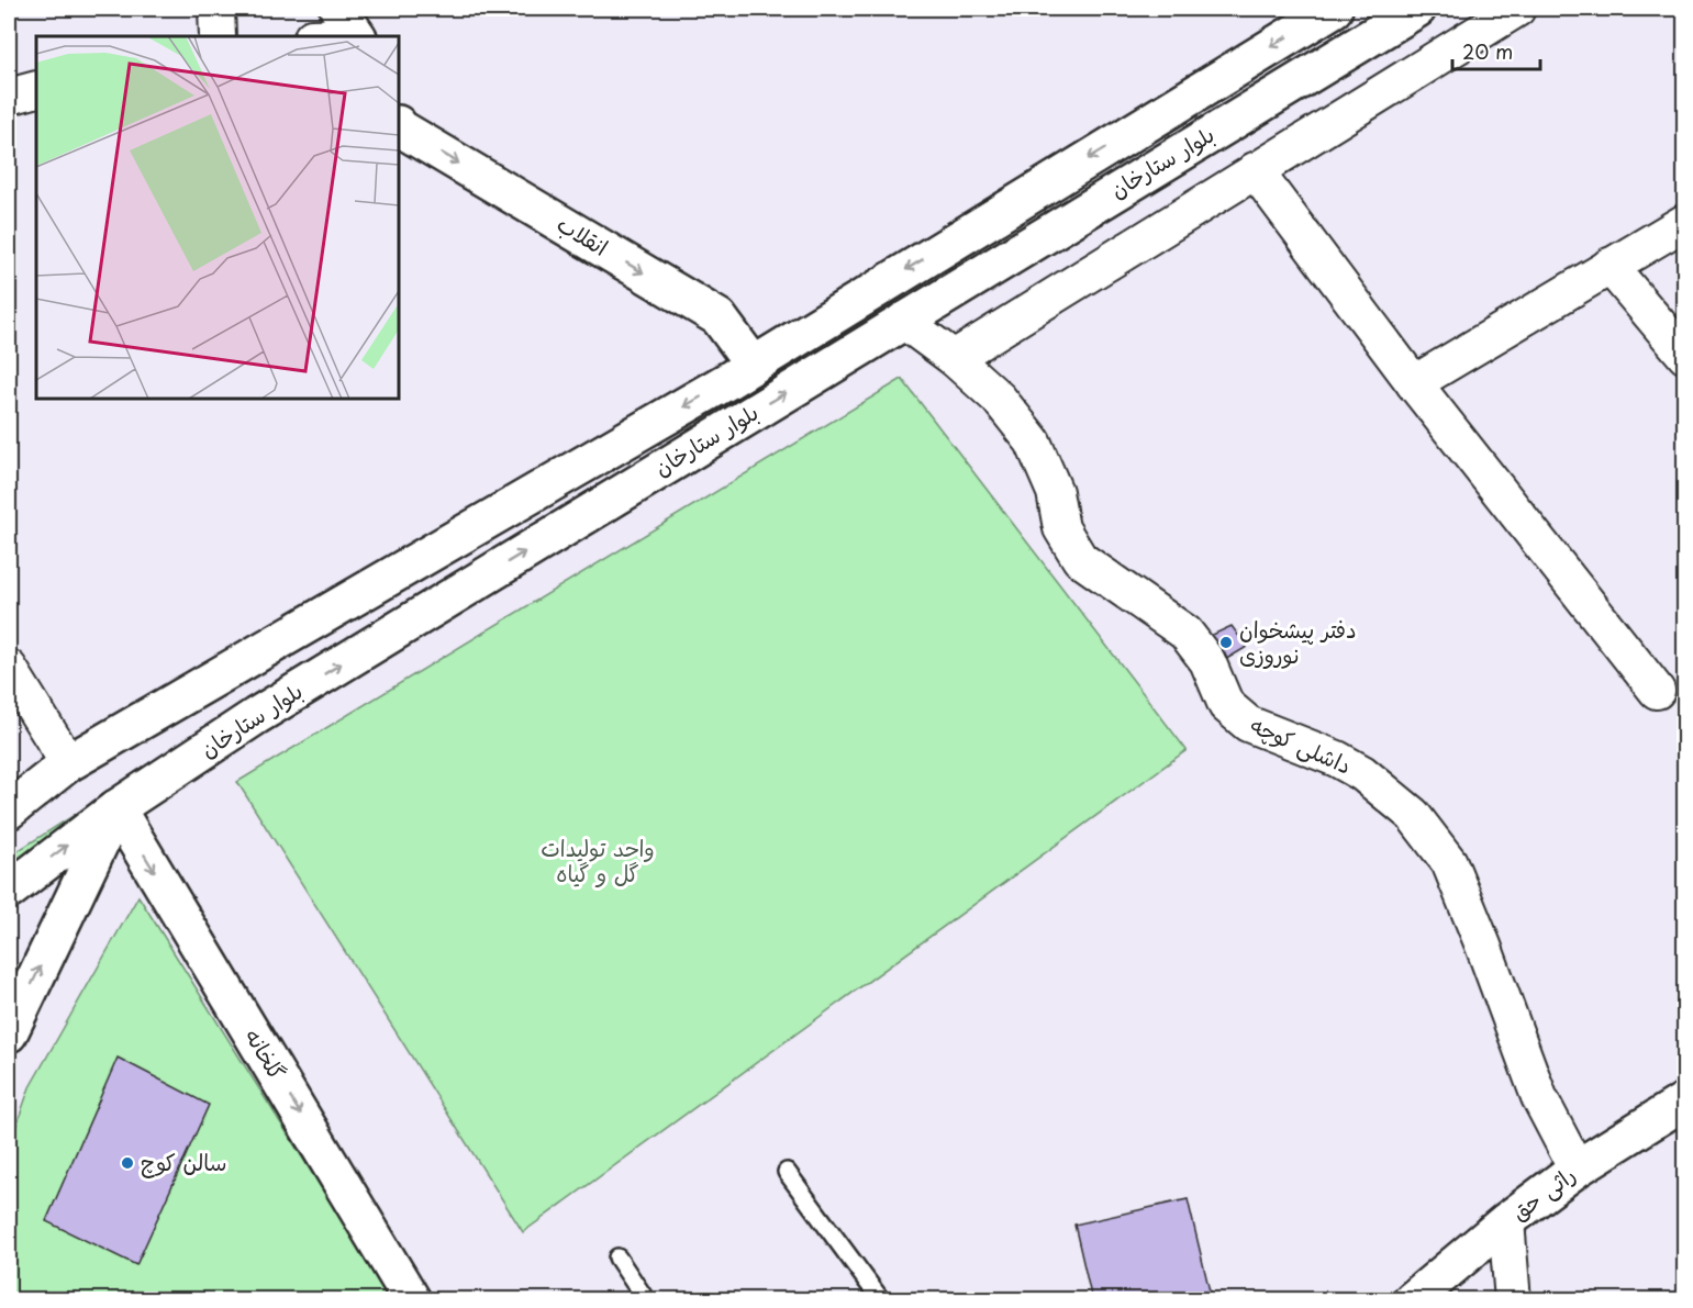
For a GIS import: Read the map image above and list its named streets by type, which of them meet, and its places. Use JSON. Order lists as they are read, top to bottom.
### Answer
{
  "streets": {
    "main road": [
      "بلوار ستارخان",
      "انقلاب",
      "گلخانه",
      "راثی حق"
    ],
    "street": ["داشلی کوچه"]
  },
  "crossings": [
    ["بلوار ستارخان", "انقلاب"],
    ["بلوار ستارخان", "داشلی کوچه"],
    ["بلوار ستارخان", "گلخانه"],
    ["داشلی کوچه", "راثی حق"]
  ],
  "one_way": ["انقلاب", "گلخانه"],
  "parks": ["واحد تولیدات گل و گیاه"],
  "places": ["دفتر پیشخوان نوروزی", "سالن کوچ"],
  "scale_bar": "20 m"
}
